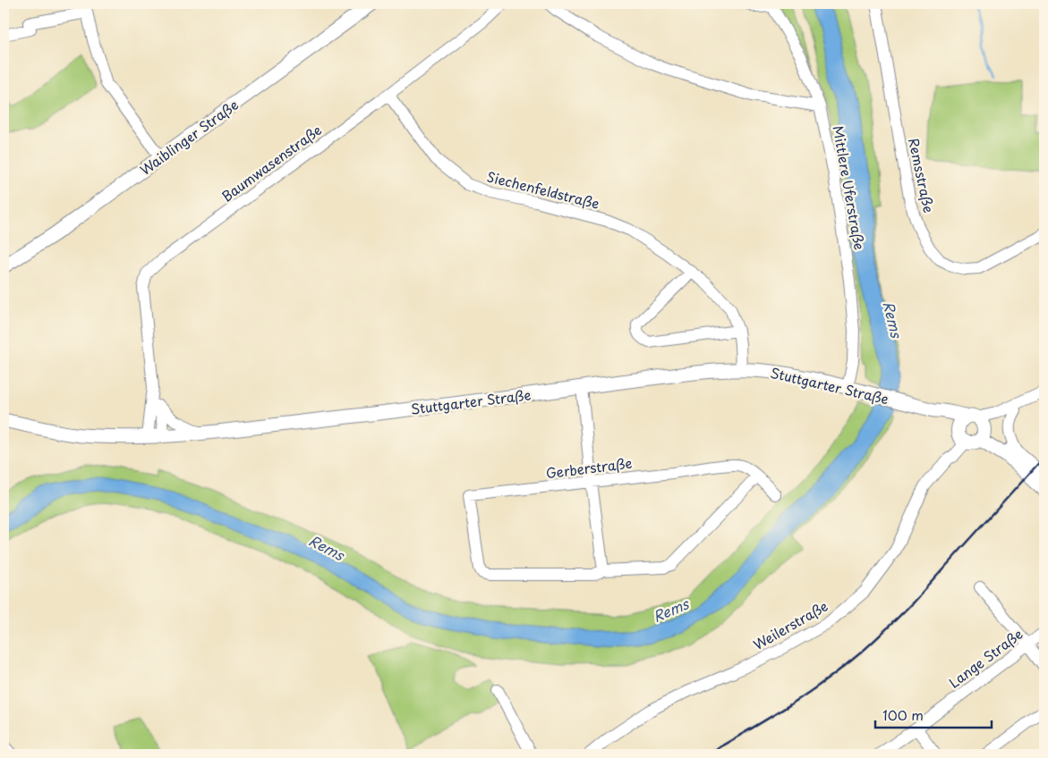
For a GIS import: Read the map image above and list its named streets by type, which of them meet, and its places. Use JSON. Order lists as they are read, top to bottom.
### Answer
{
  "streets": {
    "main road": ["Waiblinger Straße", "Stuttgarter Straße"],
    "street": [
      "Baumwasenstraße",
      "Remsstraße",
      "Mittlere Uferstraße",
      "Siechenfeldstraße",
      "Gerberstraße",
      "Weilerstraße",
      "Lange Straße"
    ]
  },
  "crossings": [
    ["Baumwasenstraße", "Siechenfeldstraße"],
    ["Baumwasenstraße", "Stuttgarter Straße"],
    ["Mittlere Uferstraße", "Stuttgarter Straße"],
    ["Siechenfeldstraße", "Stuttgarter Straße"],
    ["Stuttgarter Straße", "Weilerstraße"]
  ],
  "water": ["Rems"],
  "scale_bar": "100 m"
}
